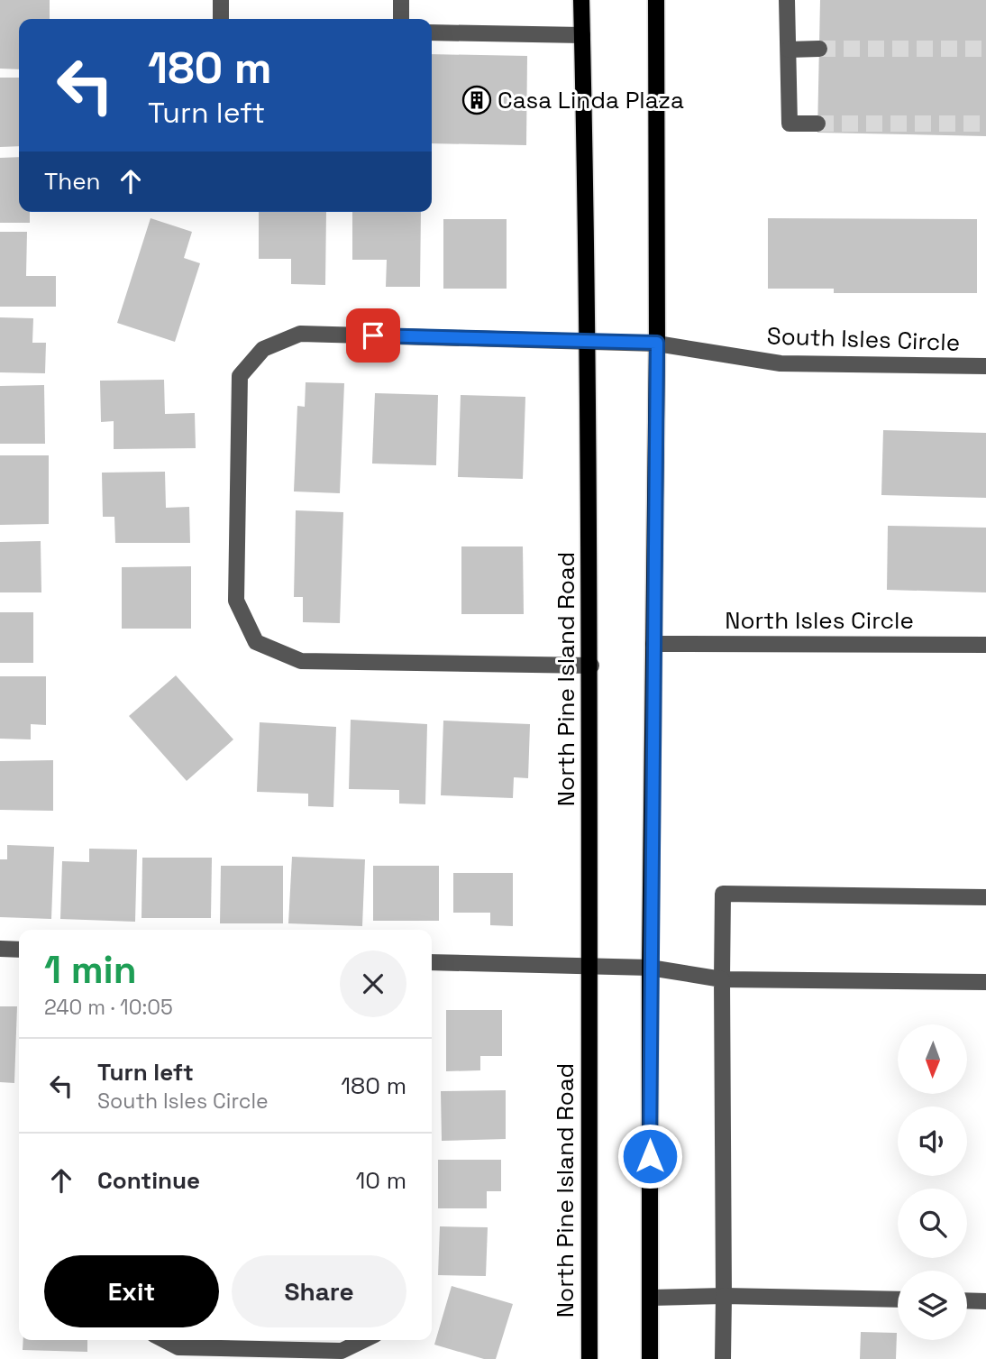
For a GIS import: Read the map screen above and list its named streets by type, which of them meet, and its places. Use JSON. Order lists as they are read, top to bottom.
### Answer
{
  "streets": {
    "main road": ["North Pine Island Road"],
    "street": ["South Isles Circle", "North Isles Circle"]
  },
  "crossings": [
    ["South Isles Circle", "North Pine Island Road"]
  ],
  "places": {
    "building": ["Casa Linda Plaza"]
  },
  "north": "bottom",
  "page": {
    "turn": ["180 m", "Turn left"],
    "then": "Then",
    "heading": ["1 min", "240 m · 10:05"],
    "list": [
      {
        "name": "Turn left",
        "note": "South Isles Circle",
        "value": "180 m"
      },
      {
        "name": "Continue",
        "value": "10 m"
      }
    ],
    "buttons": ["Exit", "Share"]
  }
}
